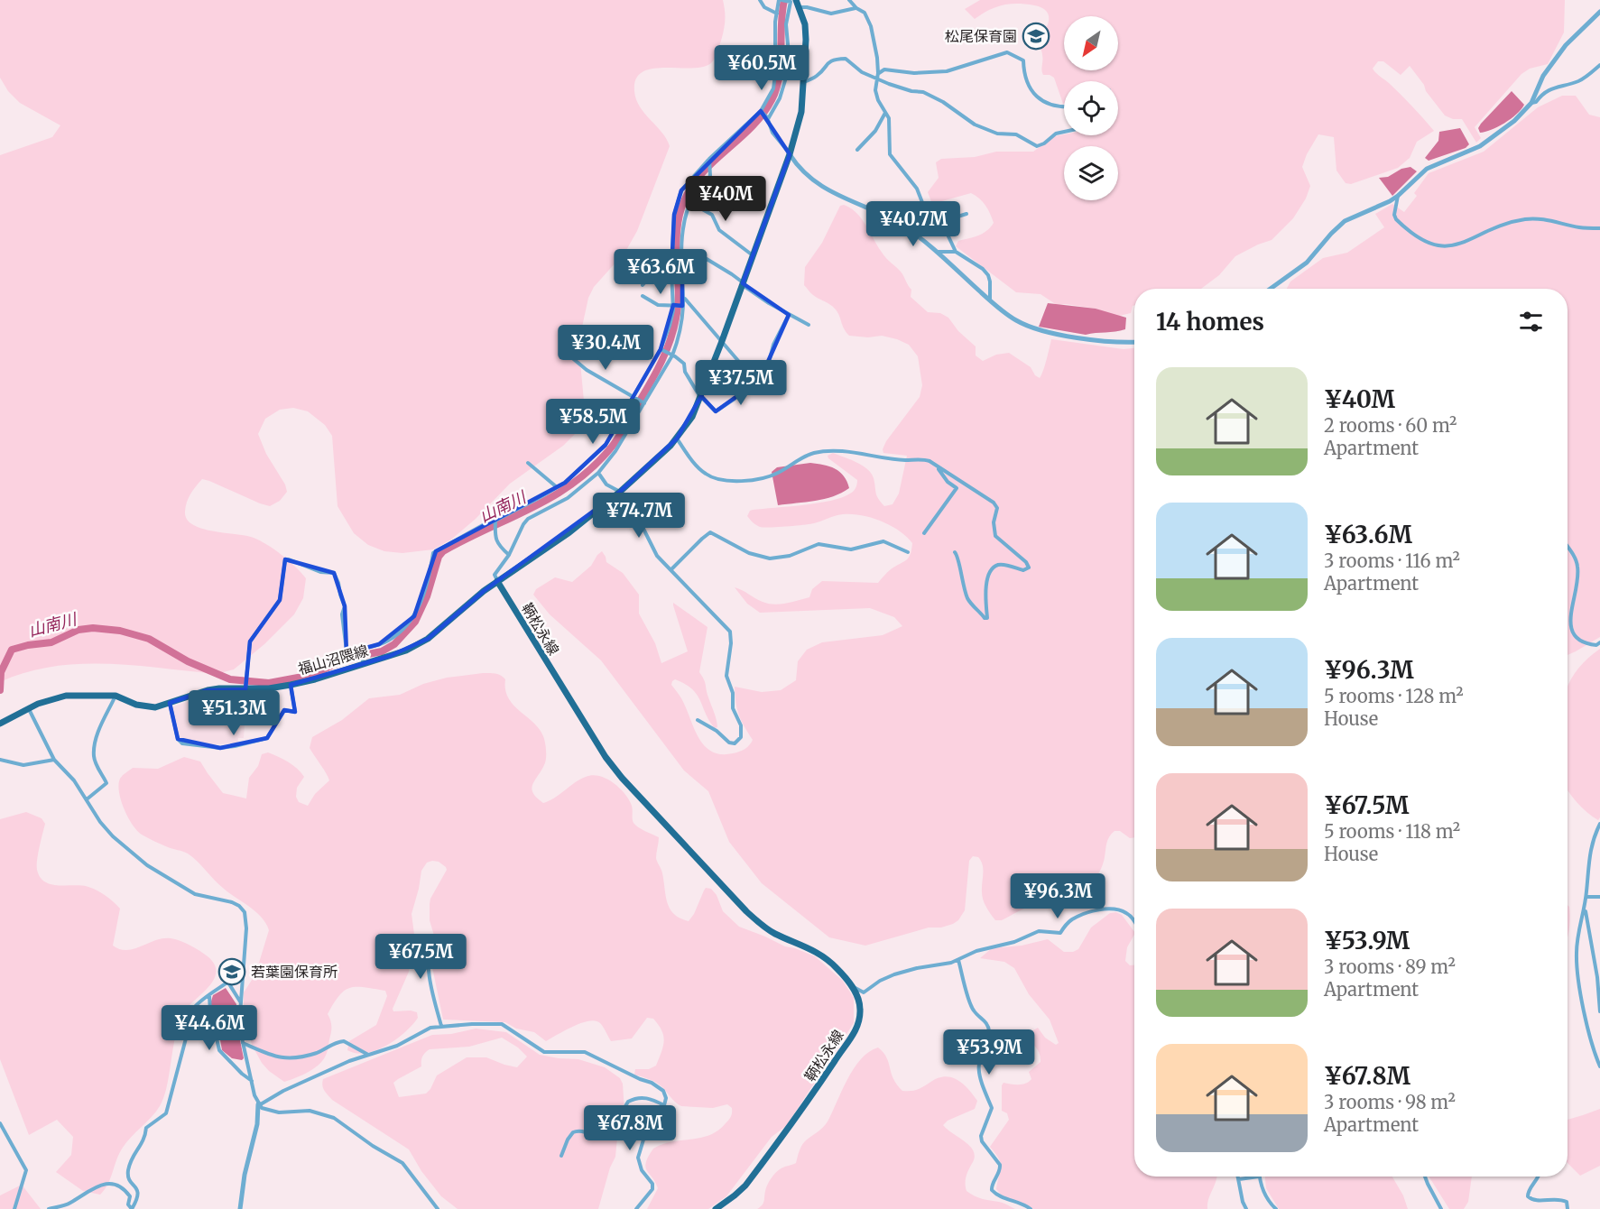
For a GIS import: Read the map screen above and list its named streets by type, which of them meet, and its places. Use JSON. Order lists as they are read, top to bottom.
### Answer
{
  "streets": {
    "main road": ["鞆松永線", "福山沼隈線"]
  },
  "crossings": [
    ["鞆松永線", "福山沼隈線"]
  ],
  "water": ["山南川"],
  "places": {
    "school or university": ["松尾保育園", "若葉園保育所"]
  },
  "north": "bottom left",
  "page": {
    "price": [
      "¥60.5M",
      "¥40M",
      "¥40.7M",
      "¥63.6M",
      "¥30.4M",
      "¥37.5M",
      "¥58.5M",
      "¥74.7M",
      "¥51.3M",
      "¥96.3M",
      "¥67.5M",
      "¥44.6M",
      "¥53.9M",
      "¥67.8M"
    ],
    "heading": "14 homes",
    "list": [
      {
        "name": "¥40M",
        "note": "2 rooms · 60 m² · Apartment"
      },
      {
        "name": "¥63.6M",
        "note": "3 rooms · 116 m² · Apartment"
      },
      {
        "name": "¥96.3M",
        "note": "5 rooms · 128 m² · House"
      },
      {
        "name": "¥67.5M",
        "note": "5 rooms · 118 m² · House"
      },
      {
        "name": "¥53.9M",
        "note": "3 rooms · 89 m² · Apartment"
      },
      {
        "name": "¥67.8M",
        "note": "3 rooms · 98 m² · Apartment"
      }
    ]
  }
}
